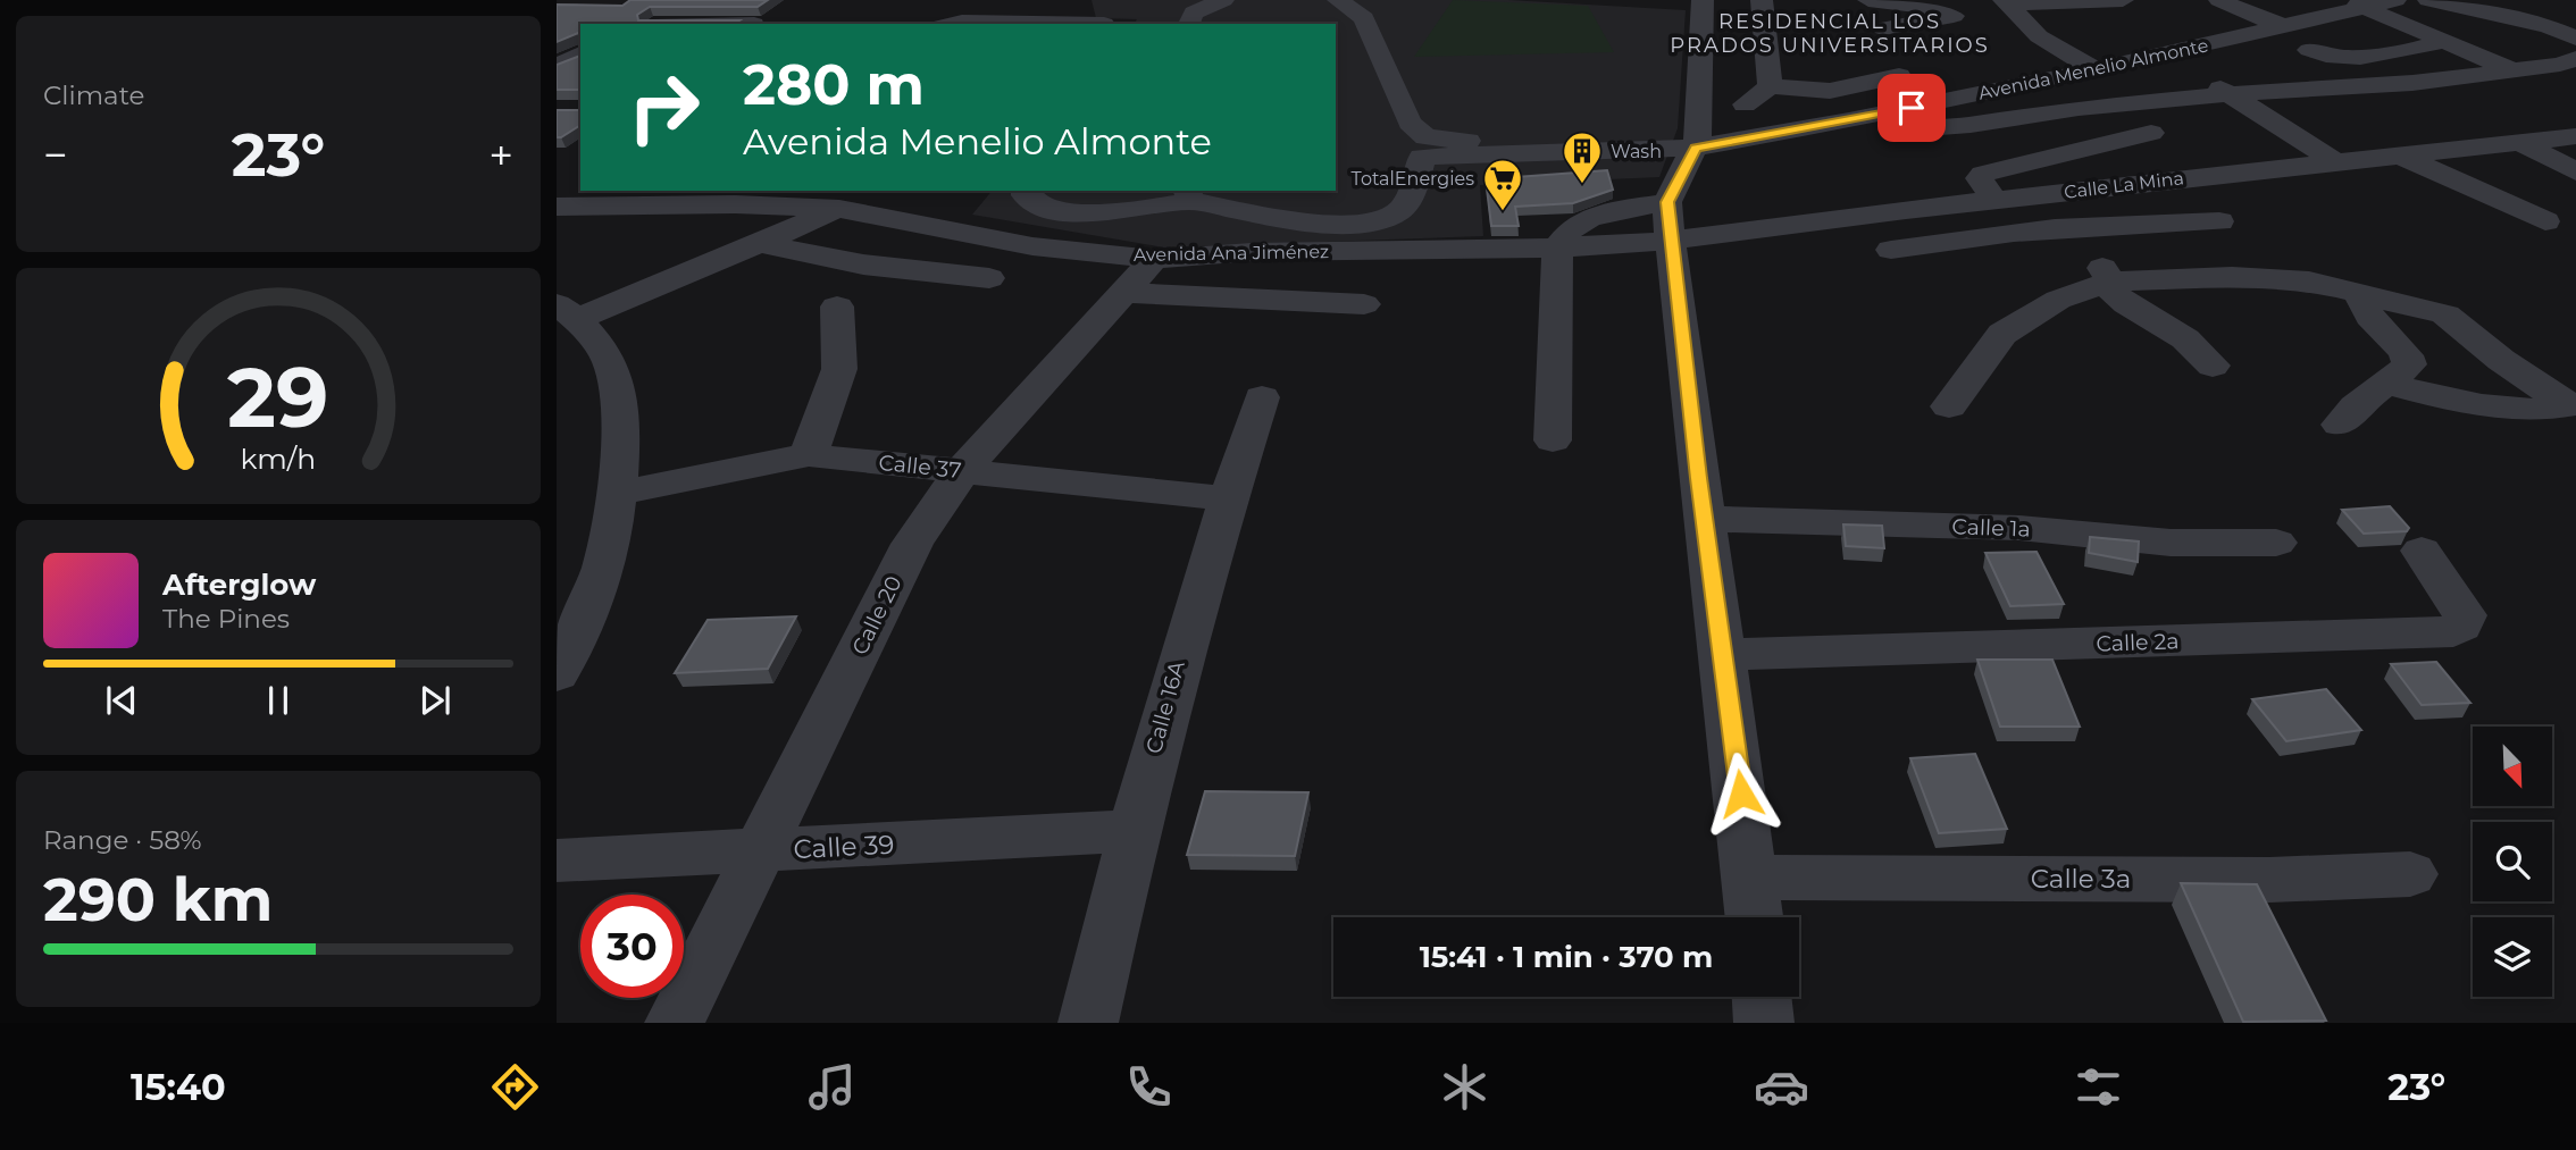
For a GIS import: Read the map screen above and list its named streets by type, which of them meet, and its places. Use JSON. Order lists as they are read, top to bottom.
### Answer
{
  "streets": {
    "street": [
      "Avenida Menelio Almonte",
      "Calle La Mina",
      "Avenida Ana Jiménez",
      "Calle 37",
      "Calle 1a",
      "Calle 20",
      "Calle 2a",
      "Calle 16A",
      "Calle 39",
      "Calle 3a"
    ]
  },
  "crossings": [
    ["Calle La Mina", "Avenida Ana Jiménez"],
    ["Avenida Ana Jiménez", "Calle 20"],
    ["Calle 37", "Calle 20"],
    ["Calle 37", "Calle 16A"],
    ["Calle 20", "Calle 39"],
    ["Calle 16A", "Calle 39"]
  ],
  "districts": ["RESIDENCIAL LOS PRADOS UNIVERSITARIOS"],
  "places": {
    "building": ["Wash"],
    "supermarket": ["TotalEnergies"]
  },
  "north": "bottom right",
  "page": {
    "tile": [
      "Climate",
      ["Range · 58%", "290 km"]
    ],
    "turn": ["280 m", "Avenida Menelio Almonte"],
    "heat": ["−", "23°", "+"],
    "song": ["Afterglow", "The Pines"],
    "limit": "30",
    "trip": "15:41 · 1 min · 370 m",
    "tabs": ["15:40", "23°"],
    "gauge": ["29", "km/h"]
  }
}
